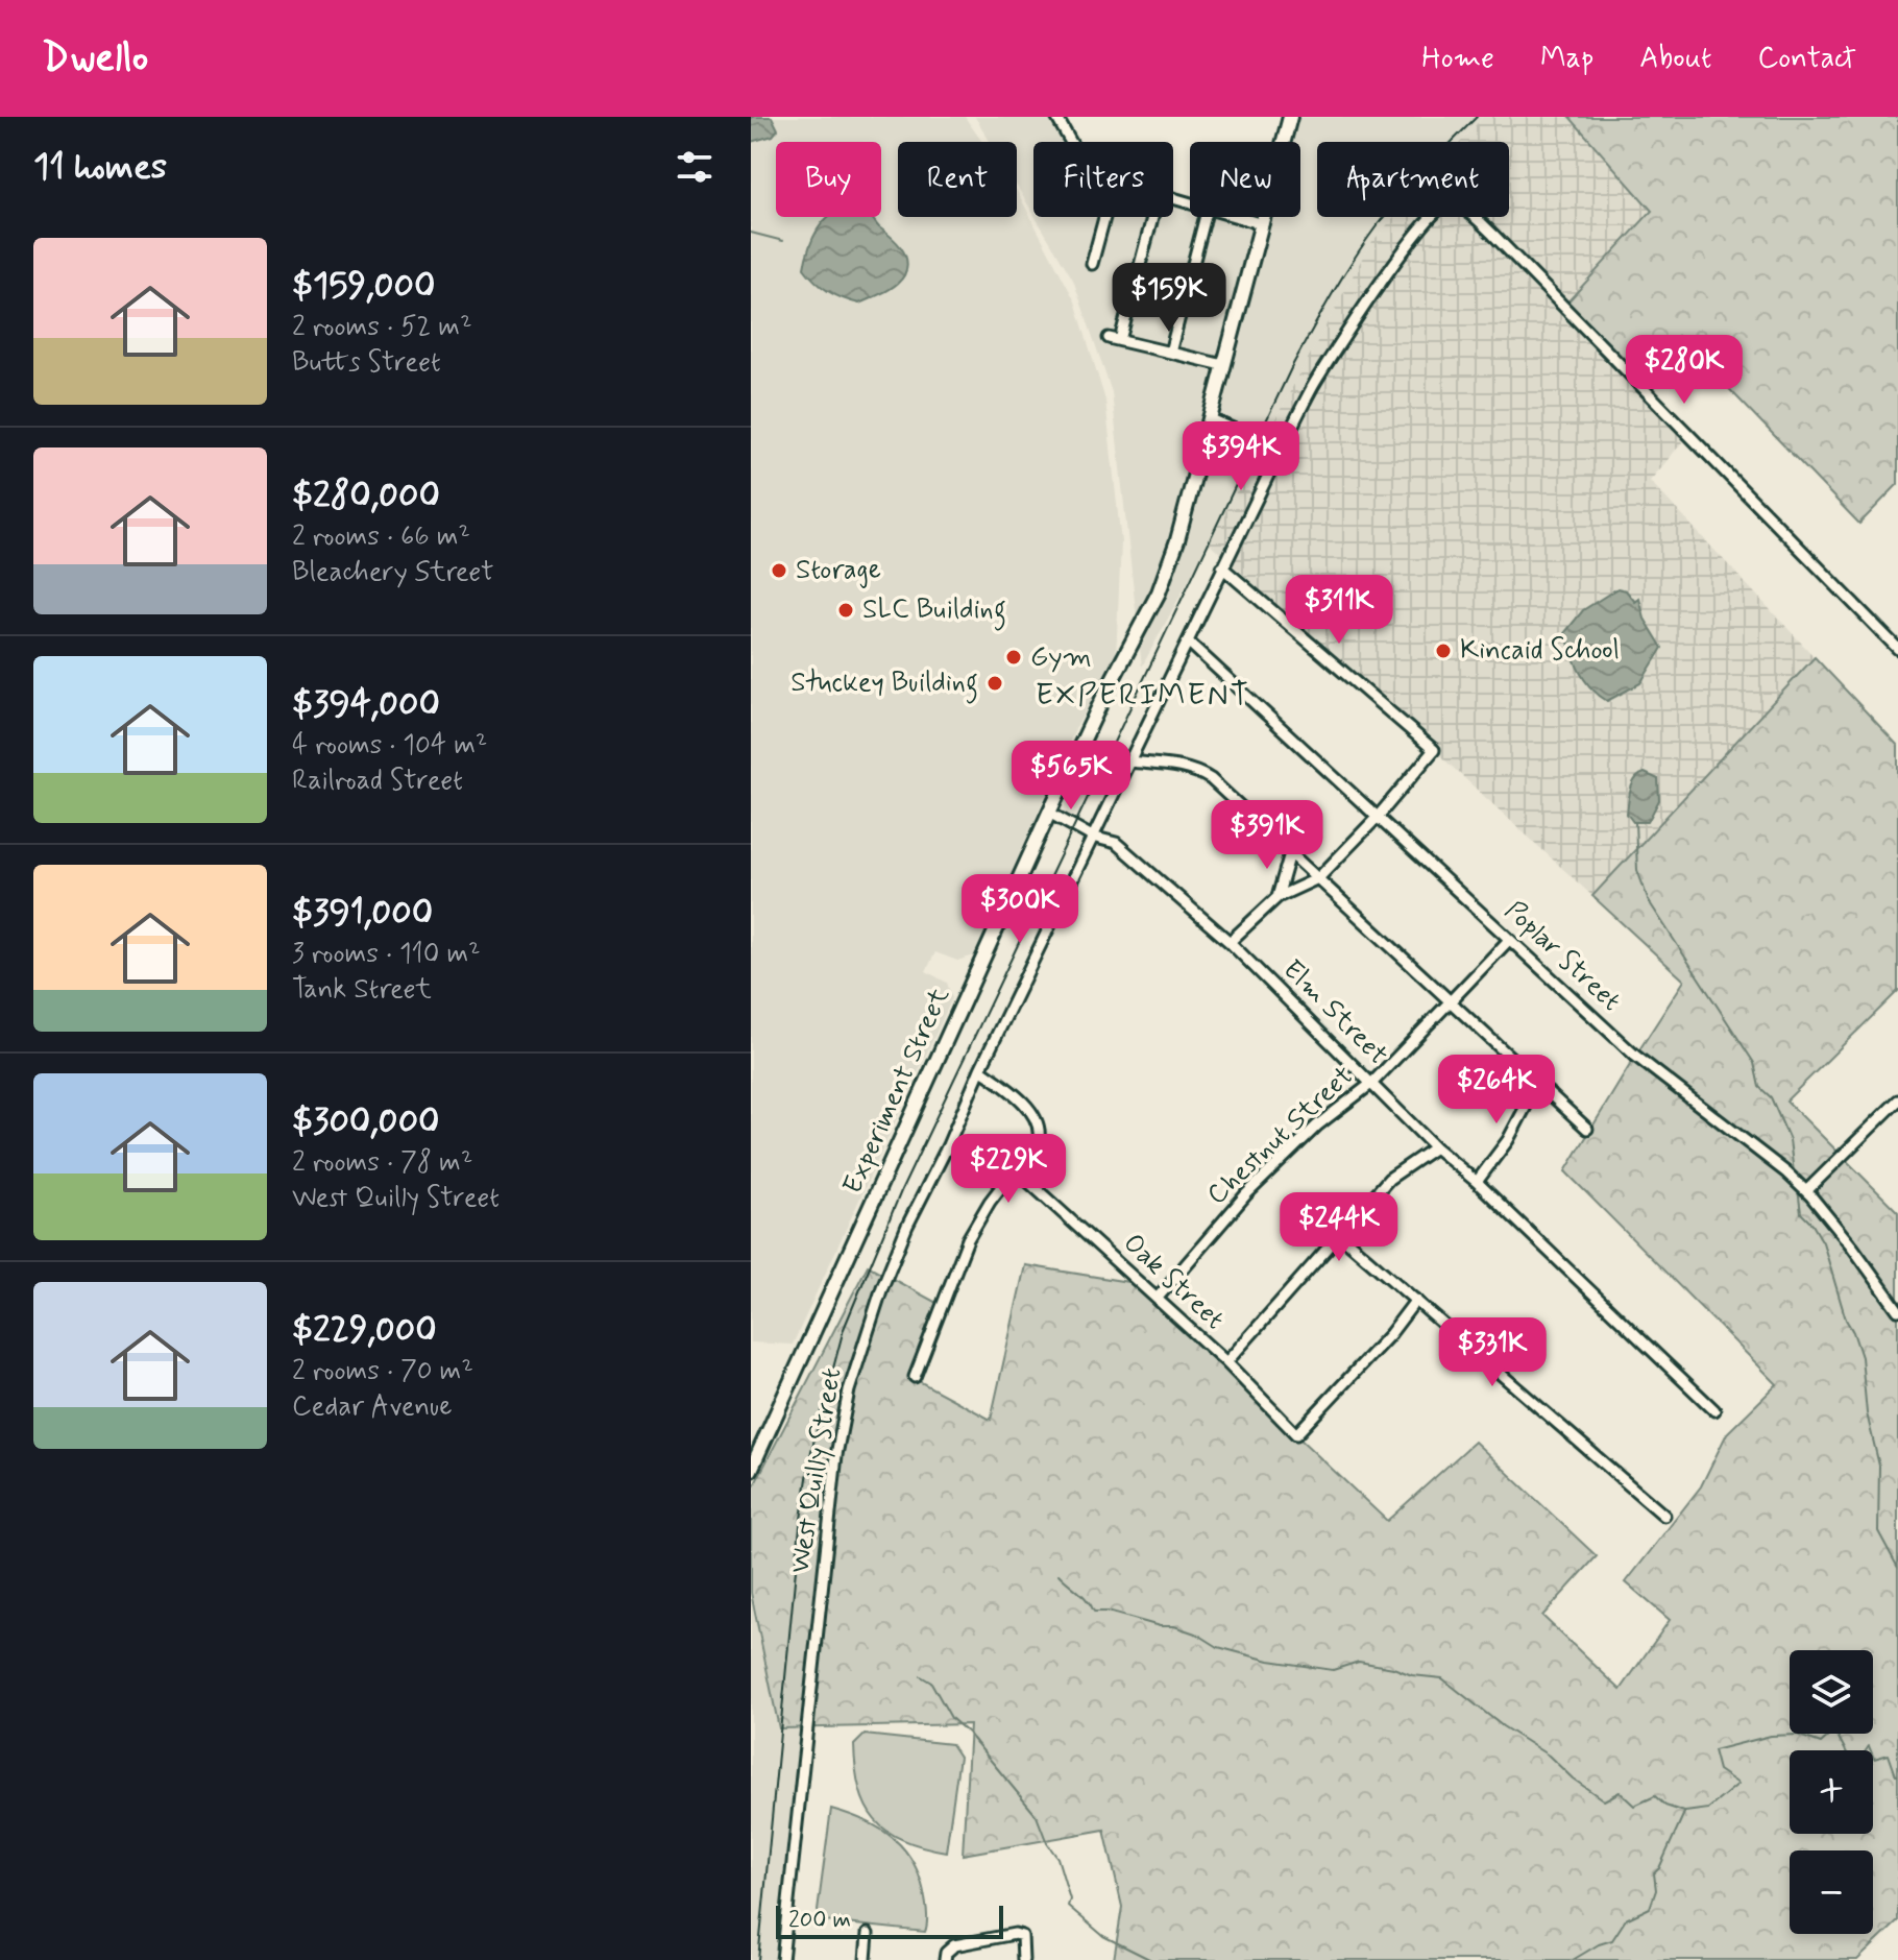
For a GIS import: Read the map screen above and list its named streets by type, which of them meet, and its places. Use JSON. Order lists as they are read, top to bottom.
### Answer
{
  "streets": {
    "main road": ["Experiment Street"],
    "street": [
      "Poplar Street",
      "Elm Street",
      "Chestnut Street",
      "Oak Street",
      "West Quilly Street"
    ]
  },
  "crossings": [
    ["Poplar Street", "Chestnut Street"],
    ["Poplar Street", "West Quilly Street"],
    ["Elm Street", "Experiment Street"],
    ["Elm Street", "Chestnut Street"],
    ["Elm Street", "West Quilly Street"],
    ["Chestnut Street", "Oak Street"]
  ],
  "districts": ["EXPERIMENT"],
  "places": [
    "Storage",
    "SLC Building",
    "Kincaid School",
    "Gym",
    "Stuckey Building"
  ],
  "scale_bar": "200 m",
  "page": {
    "header": "Dwello",
    "nav": [
      "Home",
      "Map",
      "About",
      "Contact"
    ],
    "heading": "11 homes",
    "chip": [
      "Buy",
      "Rent",
      "Filters",
      "New",
      "Apartment"
    ],
    "list": [
      {
        "name": "$159,000",
        "note": "2 rooms · 52 m² · Butts Street"
      },
      {
        "name": "$280,000",
        "note": "2 rooms · 66 m² · Bleachery Street"
      },
      {
        "name": "$394,000",
        "note": "4 rooms · 104 m² · Railroad Street"
      },
      {
        "name": "$391,000",
        "note": "3 rooms · 110 m² · Tank Street"
      },
      {
        "name": "$300,000",
        "note": "2 rooms · 78 m² · West Quilly Street"
      },
      {
        "name": "$229,000",
        "note": "2 rooms · 70 m² · Cedar Avenue"
      }
    ],
    "price": [
      "$159K",
      "$280K",
      "$394K",
      "$311K",
      "$565K",
      "$391K",
      "$300K",
      "$264K",
      "$229K",
      "$244K",
      "$331K"
    ],
    "map_buttons": ["+", "−"],
    "scale": "200 m"
  }
}
